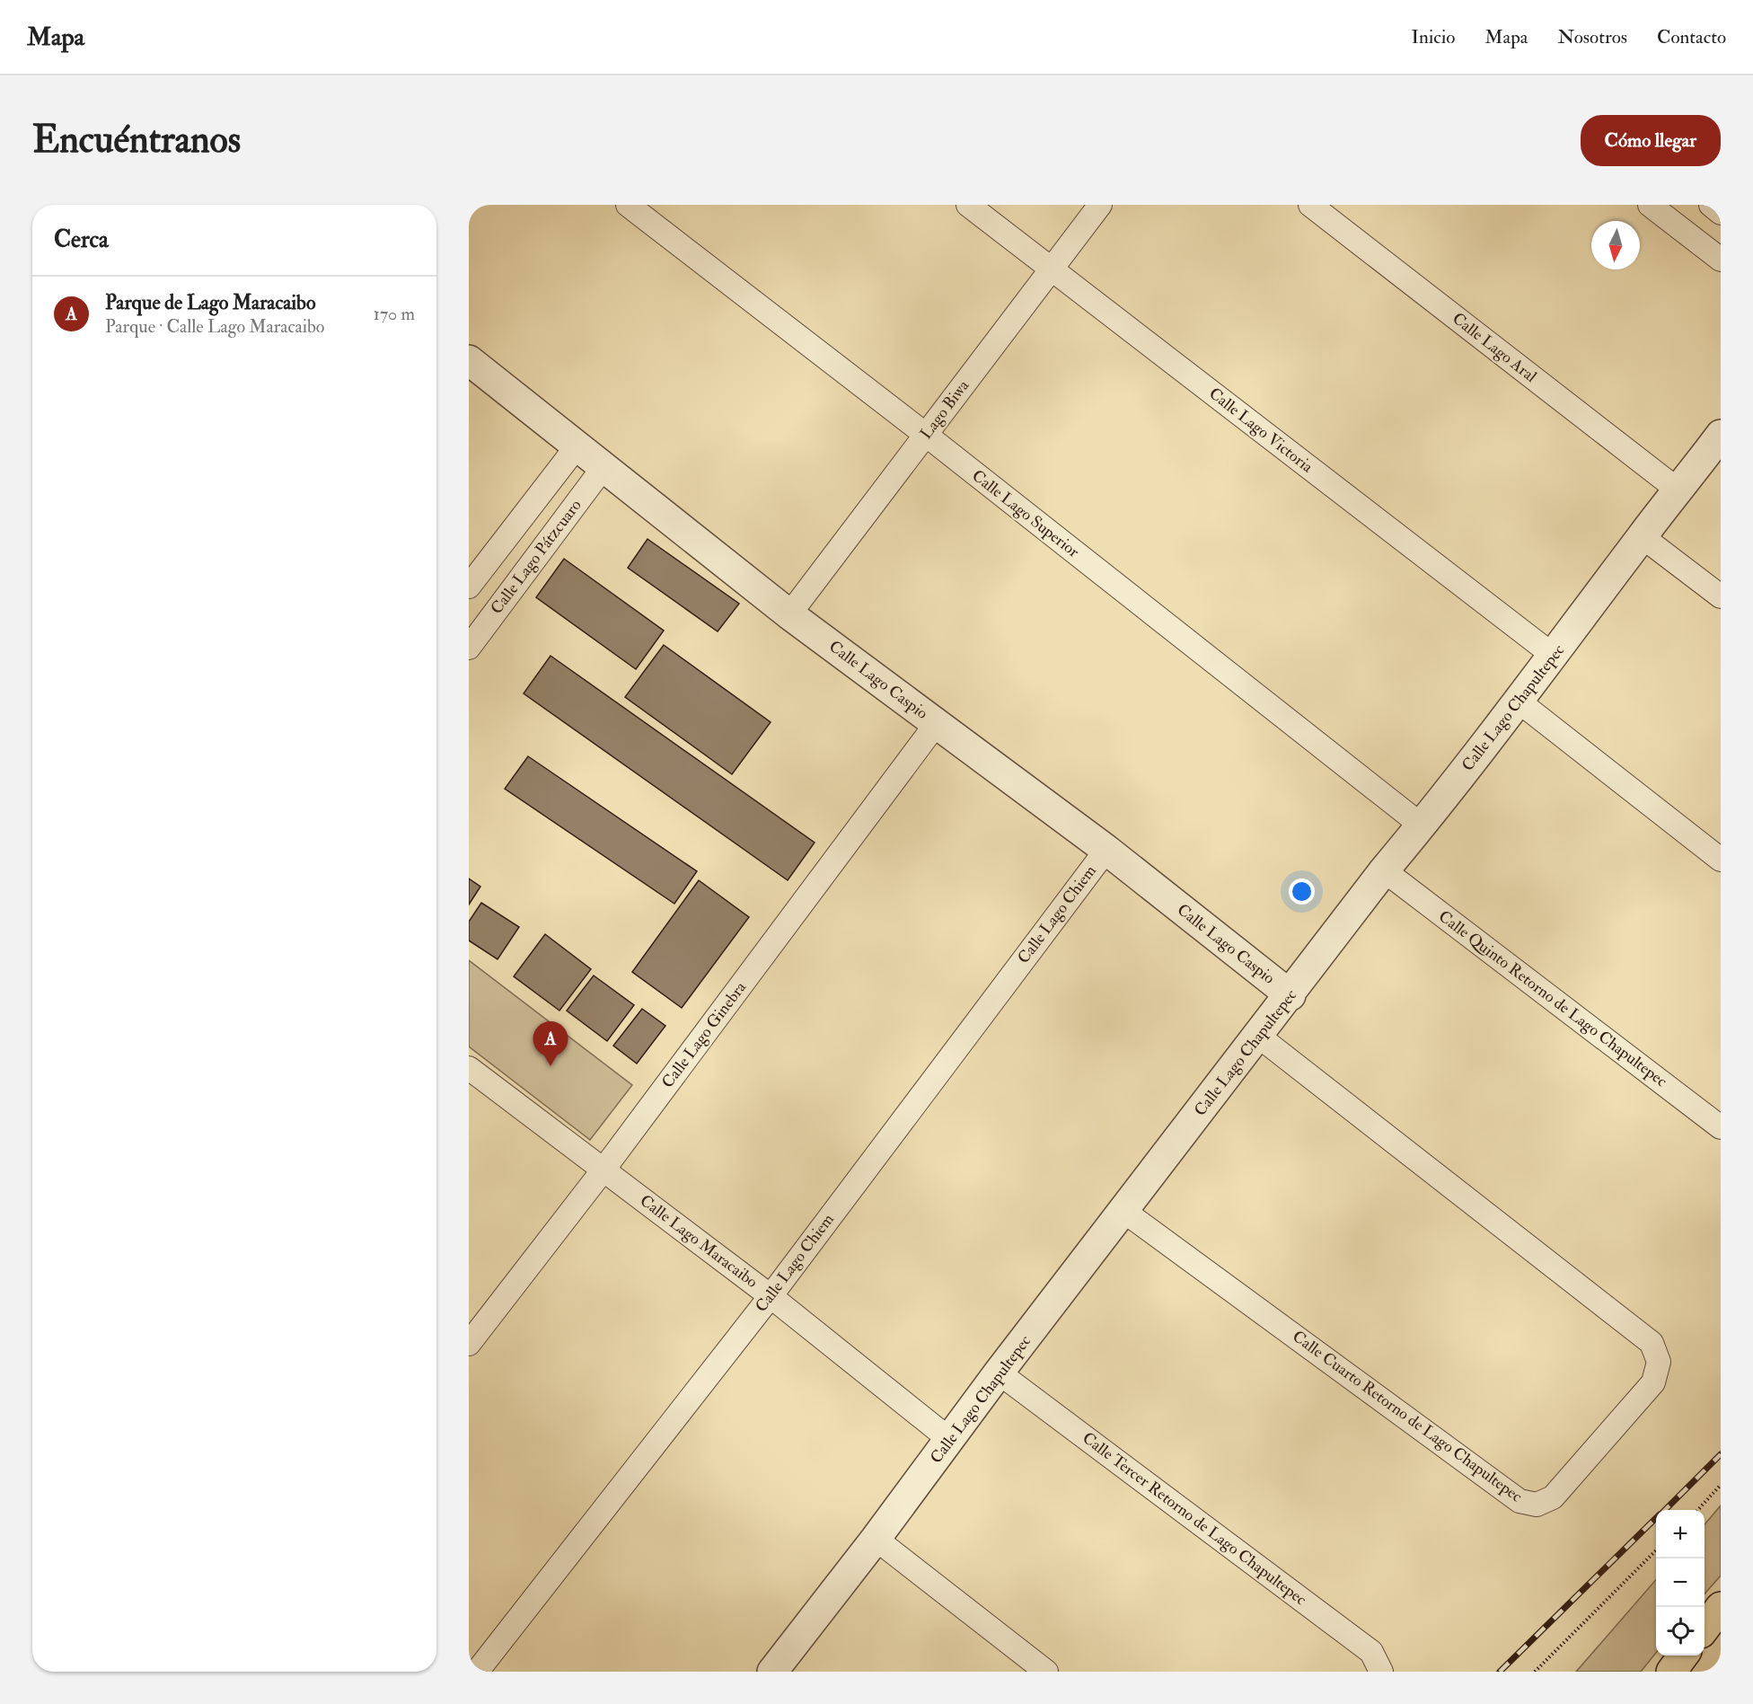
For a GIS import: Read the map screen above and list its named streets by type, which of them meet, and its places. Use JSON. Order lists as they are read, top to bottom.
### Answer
{
  "streets": {
    "street": [
      "Calle Lago Aral",
      "Lago Biwa",
      "Calle Lago Victoria",
      "Calle Lago Superior",
      "Calle Lago Pátzcuaro",
      "Calle Lago Caspio",
      "Calle Lago Chapultepec",
      "Calle Lago Chiem",
      "Calle Quinto Retorno de Lago Chapultepec",
      "Calle Lago Ginebra",
      "Calle Lago Maracaibo",
      "Calle Cuarto Retorno de Lago Chapultepec",
      "Calle Tercer Retorno de Lago Chapultepec"
    ]
  },
  "crossings": [
    ["Calle Lago Aral", "Calle Lago Chapultepec"],
    ["Lago Biwa", "Calle Lago Victoria"],
    ["Lago Biwa", "Calle Lago Superior"],
    ["Lago Biwa", "Calle Lago Caspio"],
    ["Calle Lago Victoria", "Calle Lago Chapultepec"],
    ["Calle Lago Superior", "Calle Lago Chapultepec"],
    ["Calle Lago Pátzcuaro", "Calle Lago Caspio"],
    ["Calle Lago Caspio", "Calle Lago Chapultepec"],
    ["Calle Lago Caspio", "Calle Lago Chiem"],
    ["Calle Lago Caspio", "Calle Lago Ginebra"],
    ["Calle Lago Chapultepec", "Calle Quinto Retorno de Lago Chapultepec"],
    ["Calle Lago Chapultepec", "Calle Lago Maracaibo"],
    ["Calle Lago Chapultepec", "Calle Cuarto Retorno de Lago Chapultepec"],
    ["Calle Lago Chapultepec", "Calle Tercer Retorno de Lago Chapultepec"],
    ["Calle Lago Chiem", "Calle Lago Maracaibo"],
    ["Calle Lago Ginebra", "Calle Lago Maracaibo"]
  ],
  "north": "bottom",
  "page": {
    "header": "Mapa",
    "nav": [
      "Inicio",
      "Mapa",
      "Nosotros",
      "Contacto"
    ],
    "buttons": "Cómo llegar",
    "title": "Encuéntranos",
    "heading": "Cerca",
    "list": [
      {
        "mark": "A",
        "name": "Parque de Lago Maracaibo",
        "note": "Parque · Calle Lago Maracaibo",
        "value": "170 m"
      }
    ],
    "pins": "A",
    "map_buttons": ["+", "−"]
  }
}
